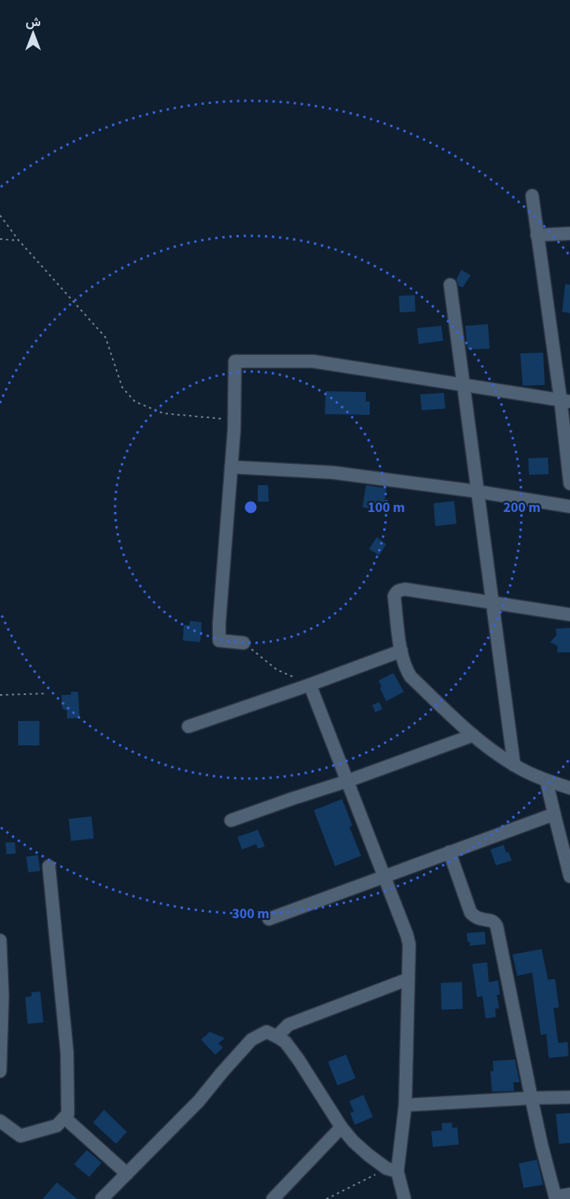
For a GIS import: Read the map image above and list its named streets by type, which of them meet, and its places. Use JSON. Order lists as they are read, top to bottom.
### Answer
{
  "north": "top",
  "rings": ["100 m", "200 m", "300 m"]
}
